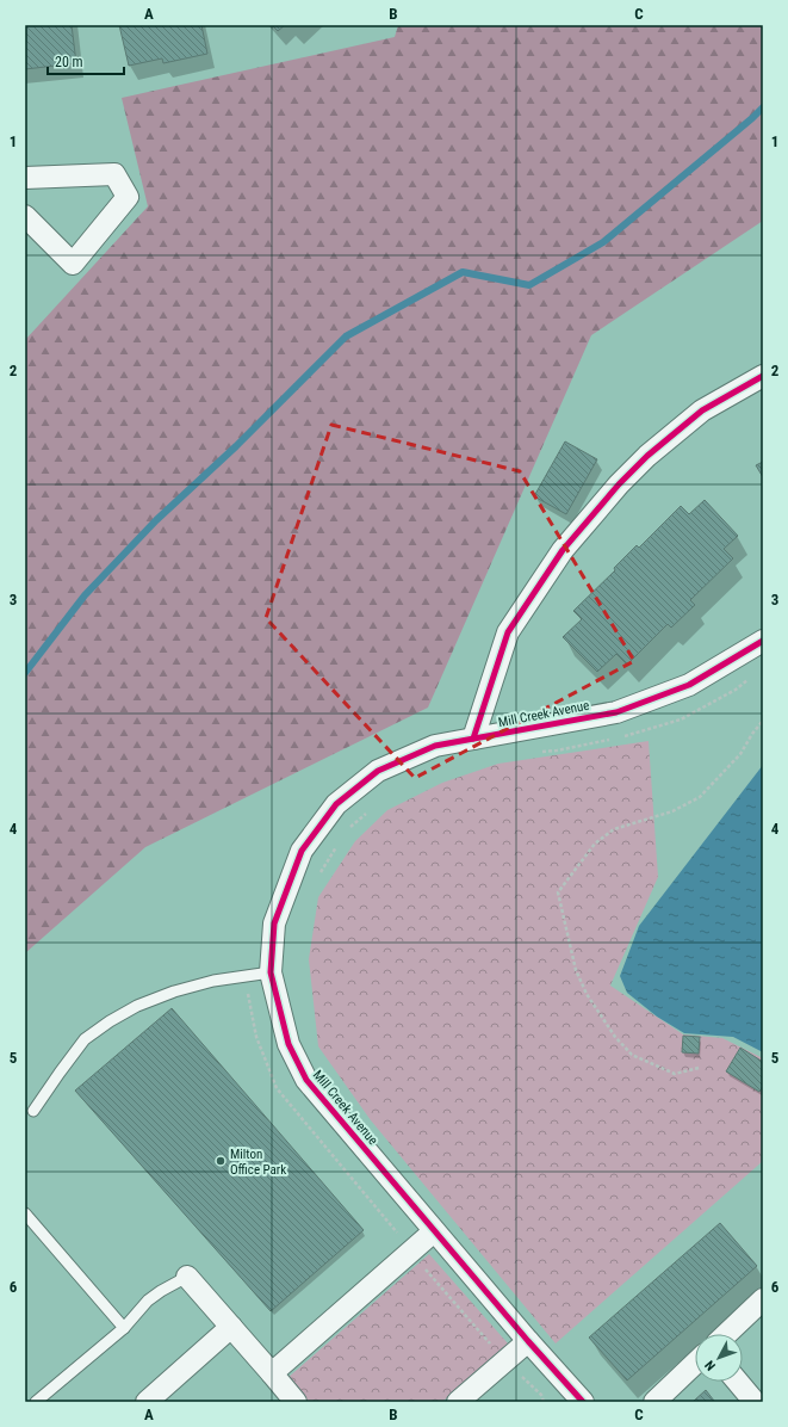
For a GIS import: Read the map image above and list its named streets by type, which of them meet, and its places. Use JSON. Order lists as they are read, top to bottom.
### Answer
{
  "streets": {
    "street": ["Mill Creek Avenue"]
  },
  "places": ["Milton Office Park"],
  "scale_bar": "20 m",
  "north": "bottom left",
  "grid": {
    "columns": ["A", "B", "C"],
    "rows": [
      "1",
      "2",
      "3",
      "4",
      "5",
      "6"
    ]
  }
}
